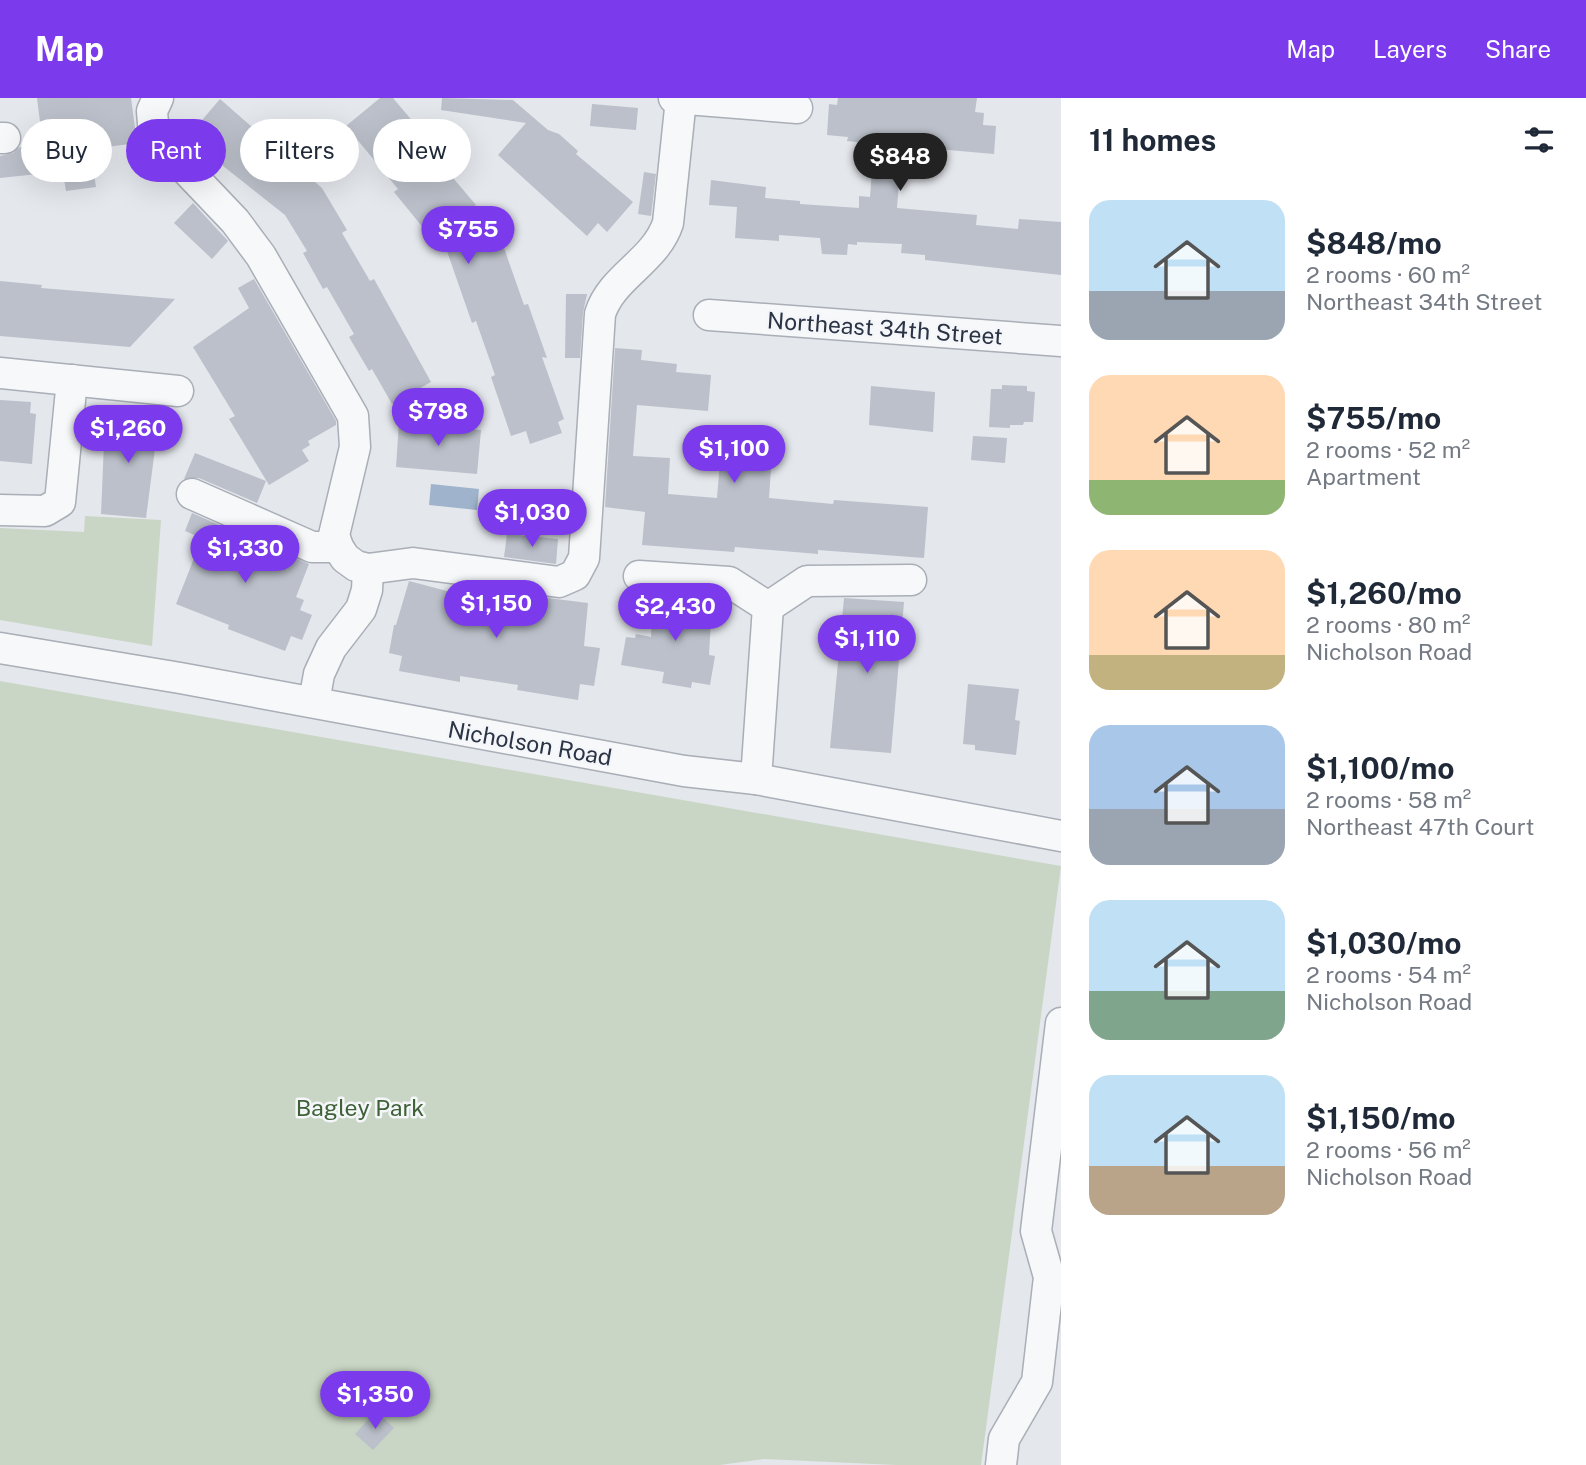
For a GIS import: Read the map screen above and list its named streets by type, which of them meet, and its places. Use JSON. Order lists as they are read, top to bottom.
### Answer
{
  "streets": {
    "street": ["Northeast 34th Street", "Nicholson Road"]
  },
  "parks": ["Bagley Park"],
  "page": {
    "header": "Map",
    "nav": ["Map", "Layers", "Share"],
    "heading": "11 homes",
    "chip": [
      "Buy",
      "Rent",
      "Filters",
      "New"
    ],
    "price": [
      "$848",
      "$755",
      "$798",
      "$1,260",
      "$1,100",
      "$1,030",
      "$1,330",
      "$1,150",
      "$2,430",
      "$1,110",
      "$1,350"
    ],
    "list": [
      {
        "name": "$848/mo",
        "note": "2 rooms · 60 m² · Northeast 34th Street"
      },
      {
        "name": "$755/mo",
        "note": "2 rooms · 52 m² · Apartment"
      },
      {
        "name": "$1,260/mo",
        "note": "2 rooms · 80 m² · Nicholson Road"
      },
      {
        "name": "$1,100/mo",
        "note": "2 rooms · 58 m² · Northeast 47th Court"
      },
      {
        "name": "$1,030/mo",
        "note": "2 rooms · 54 m² · Nicholson Road"
      },
      {
        "name": "$1,150/mo",
        "note": "2 rooms · 56 m² · Nicholson Road"
      }
    ]
  }
}
